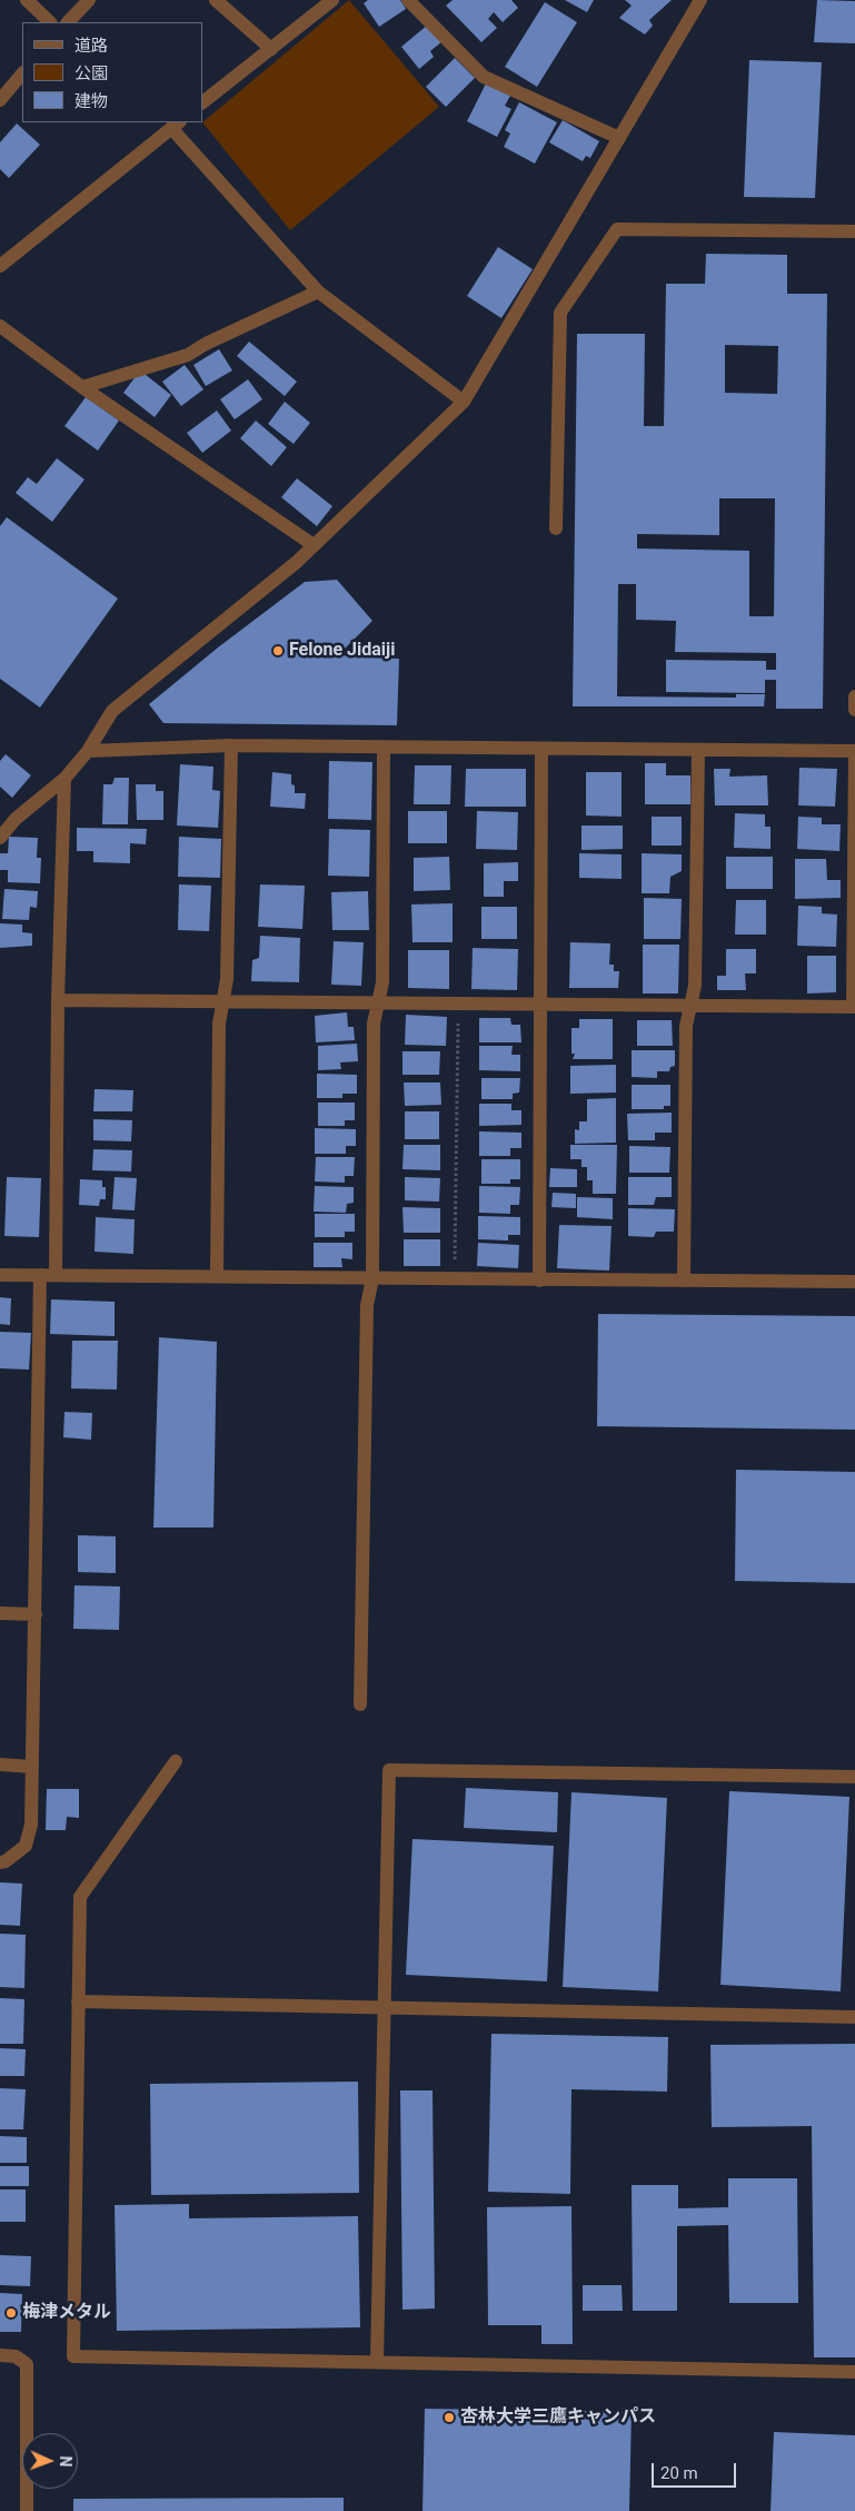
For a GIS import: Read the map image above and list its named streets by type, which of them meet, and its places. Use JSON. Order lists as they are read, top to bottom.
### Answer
{
  "places": ["Felone Jidaiji", "梅津メタル", "杏林大学三鷹キャンパス"],
  "legend": ["道路", "公園", "建物"],
  "scale_bar": "20 m",
  "north": "right"
}
